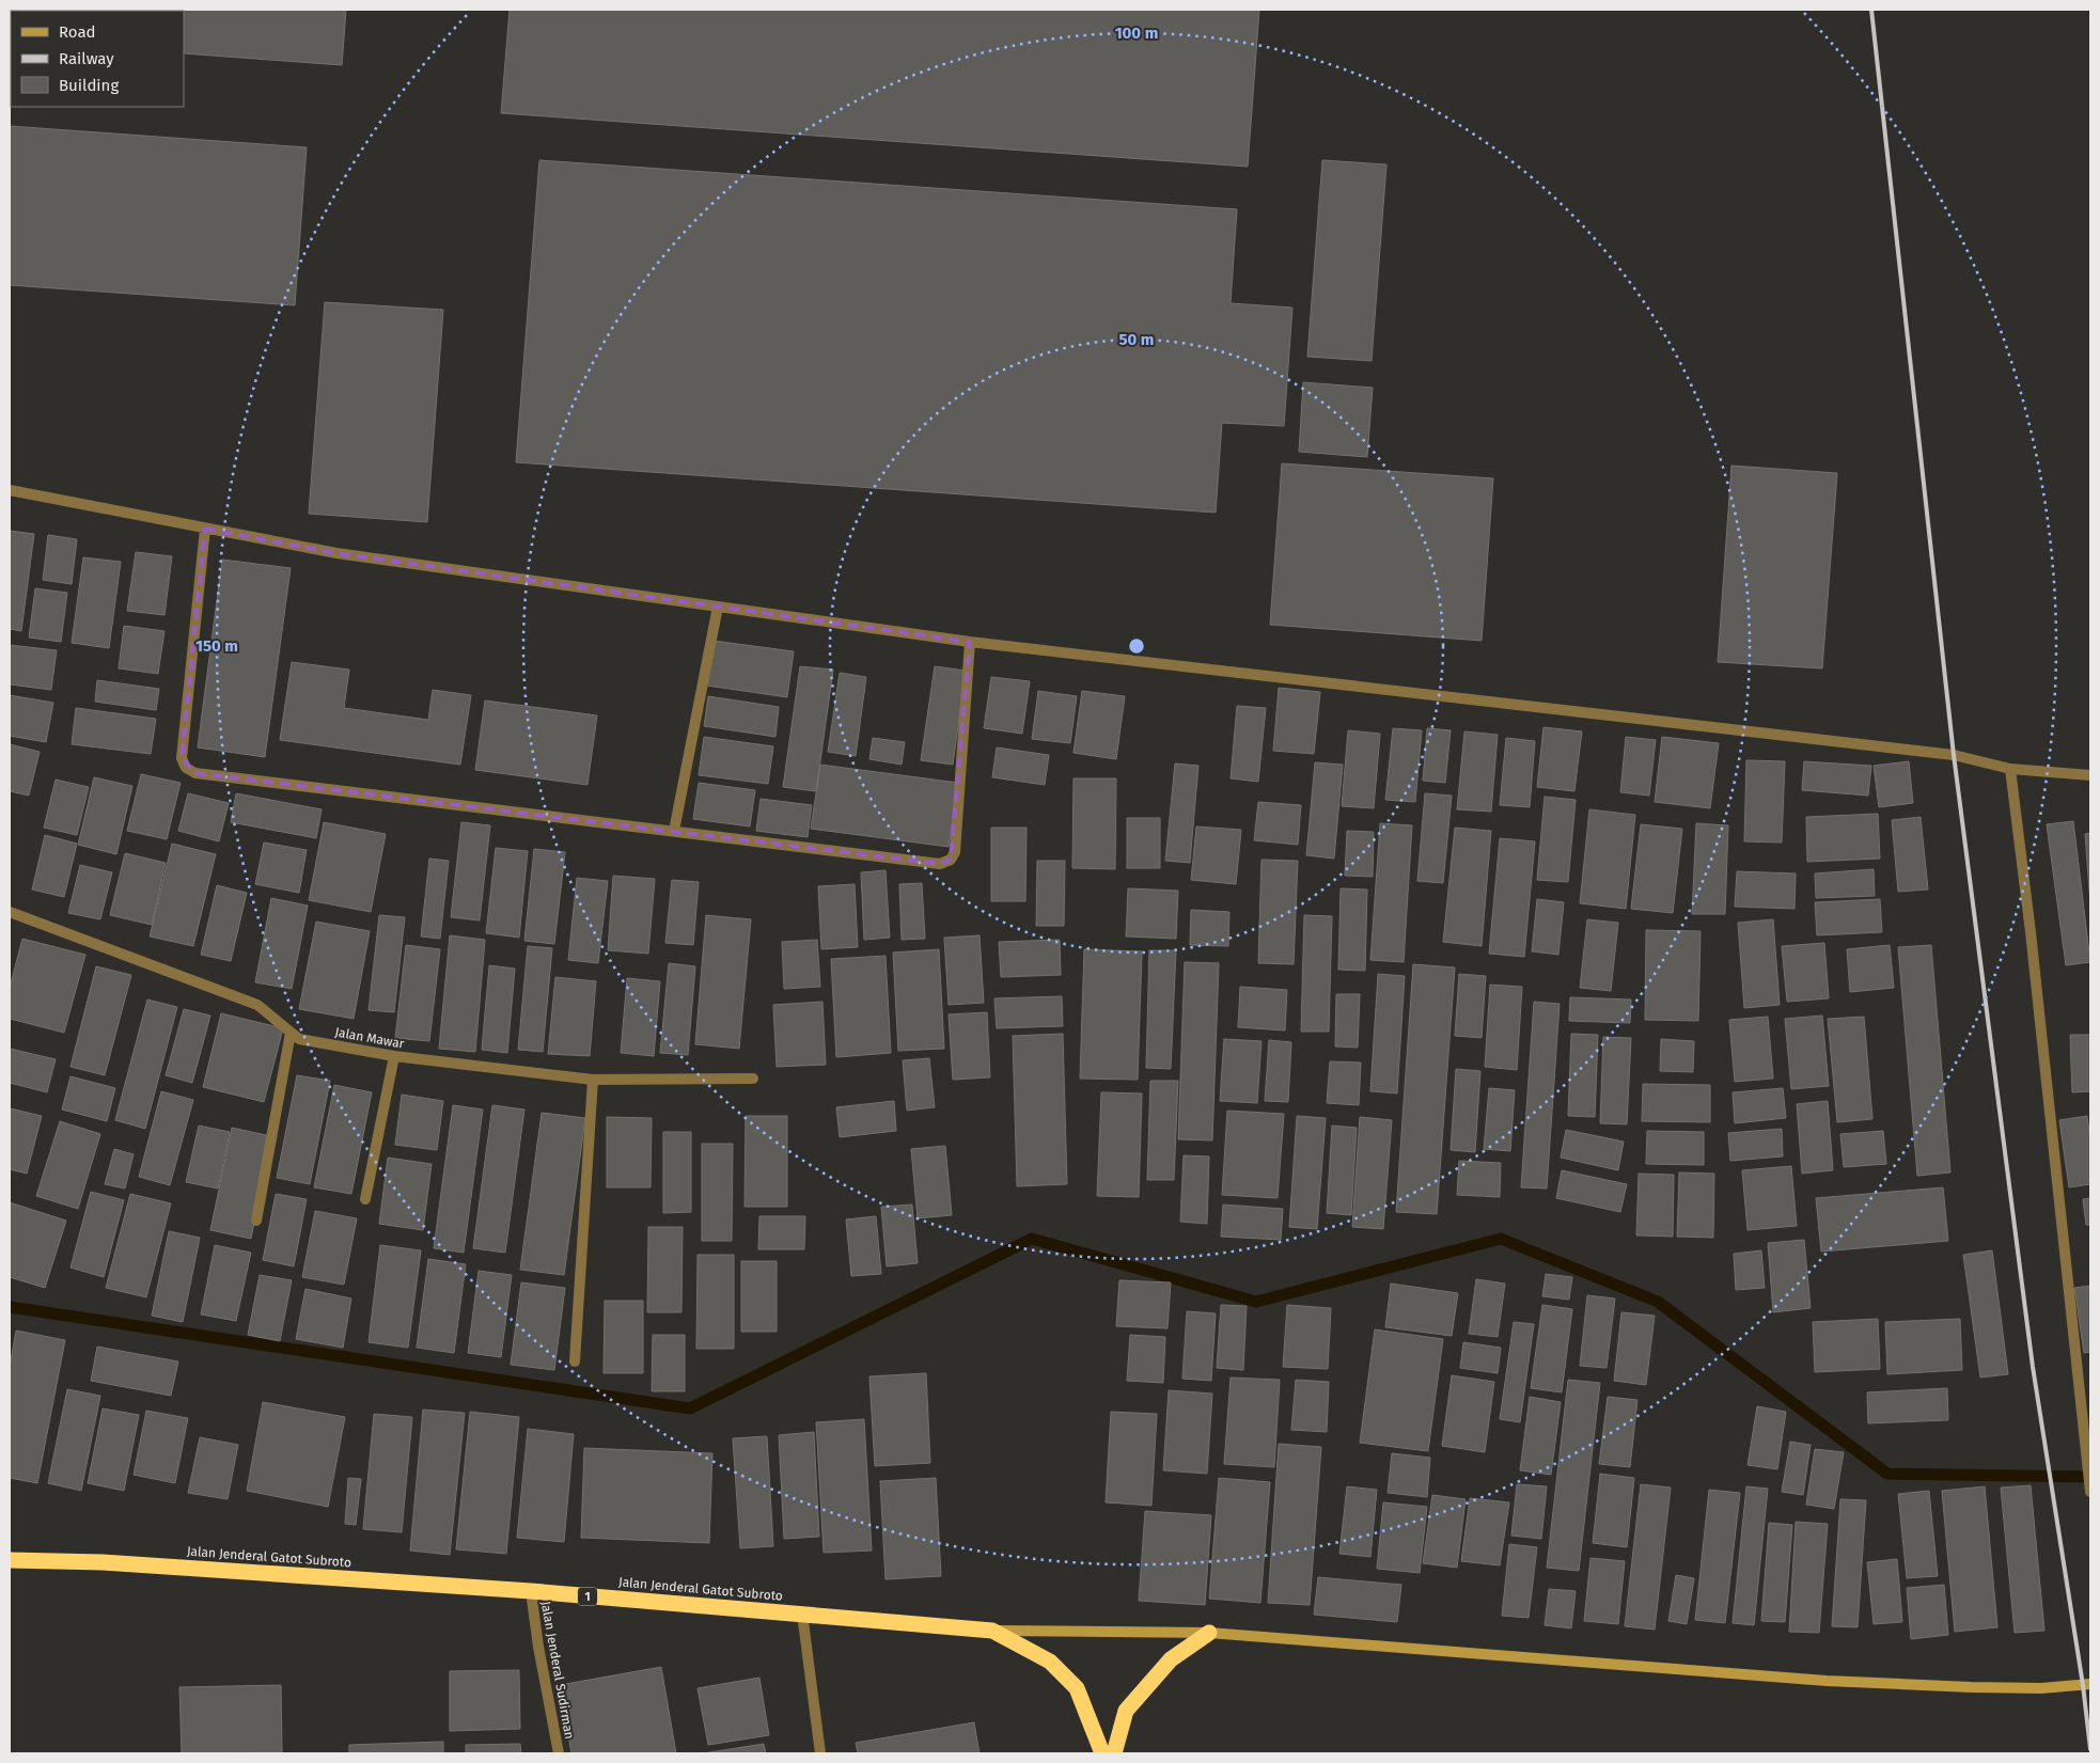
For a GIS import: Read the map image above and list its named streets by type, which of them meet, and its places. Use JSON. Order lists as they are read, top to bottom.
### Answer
{
  "streets": {
    "highway": ["Jalan Jenderal Gatot Subroto", "1"],
    "street": ["Jalan Mawar", "Jalan Jenderal Sudirman"]
  },
  "crossings": [
    ["Jalan Jenderal Gatot Subroto", "Jalan Jenderal Sudirman"]
  ],
  "legend": ["Road", "Railway", "Building"],
  "rings": ["100 m", "50 m", "150 m"]
}
